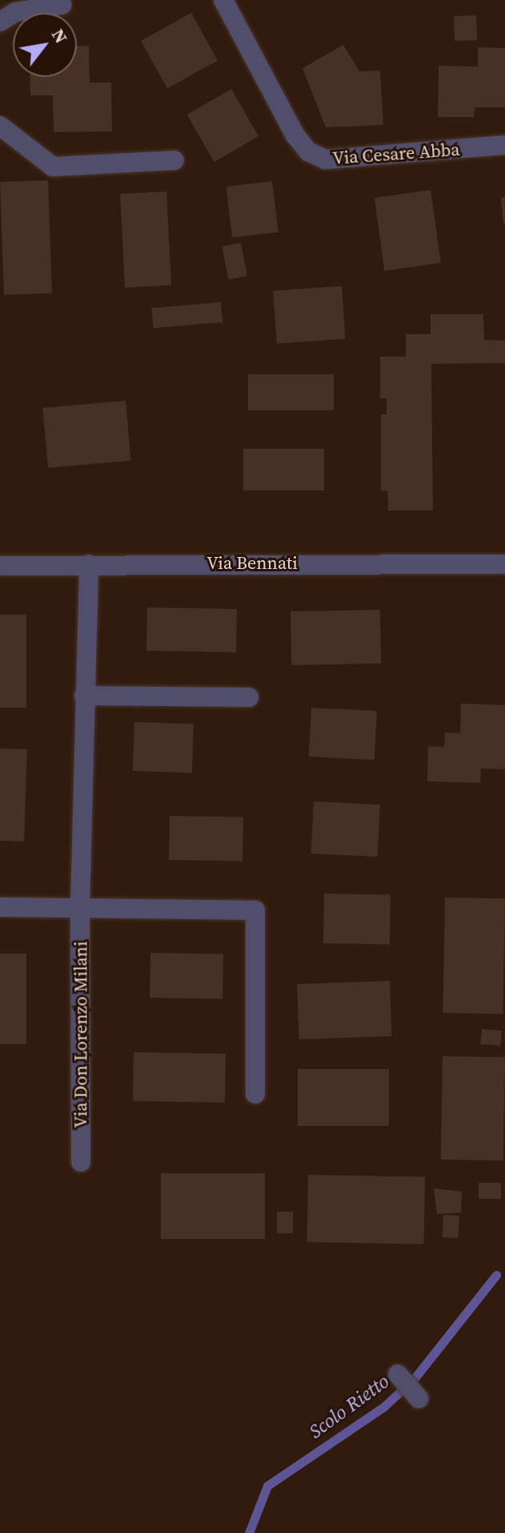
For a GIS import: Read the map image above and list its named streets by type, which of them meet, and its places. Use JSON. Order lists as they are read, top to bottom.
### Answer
{
  "streets": {
    "street": ["Via Cesare Abba", "Via Bennati", "Via Don Lorenzo Milani"]
  },
  "crossings": [
    ["Via Bennati", "Via Don Lorenzo Milani"]
  ],
  "water": ["Scolo Rietto"],
  "north": "top right"
}
